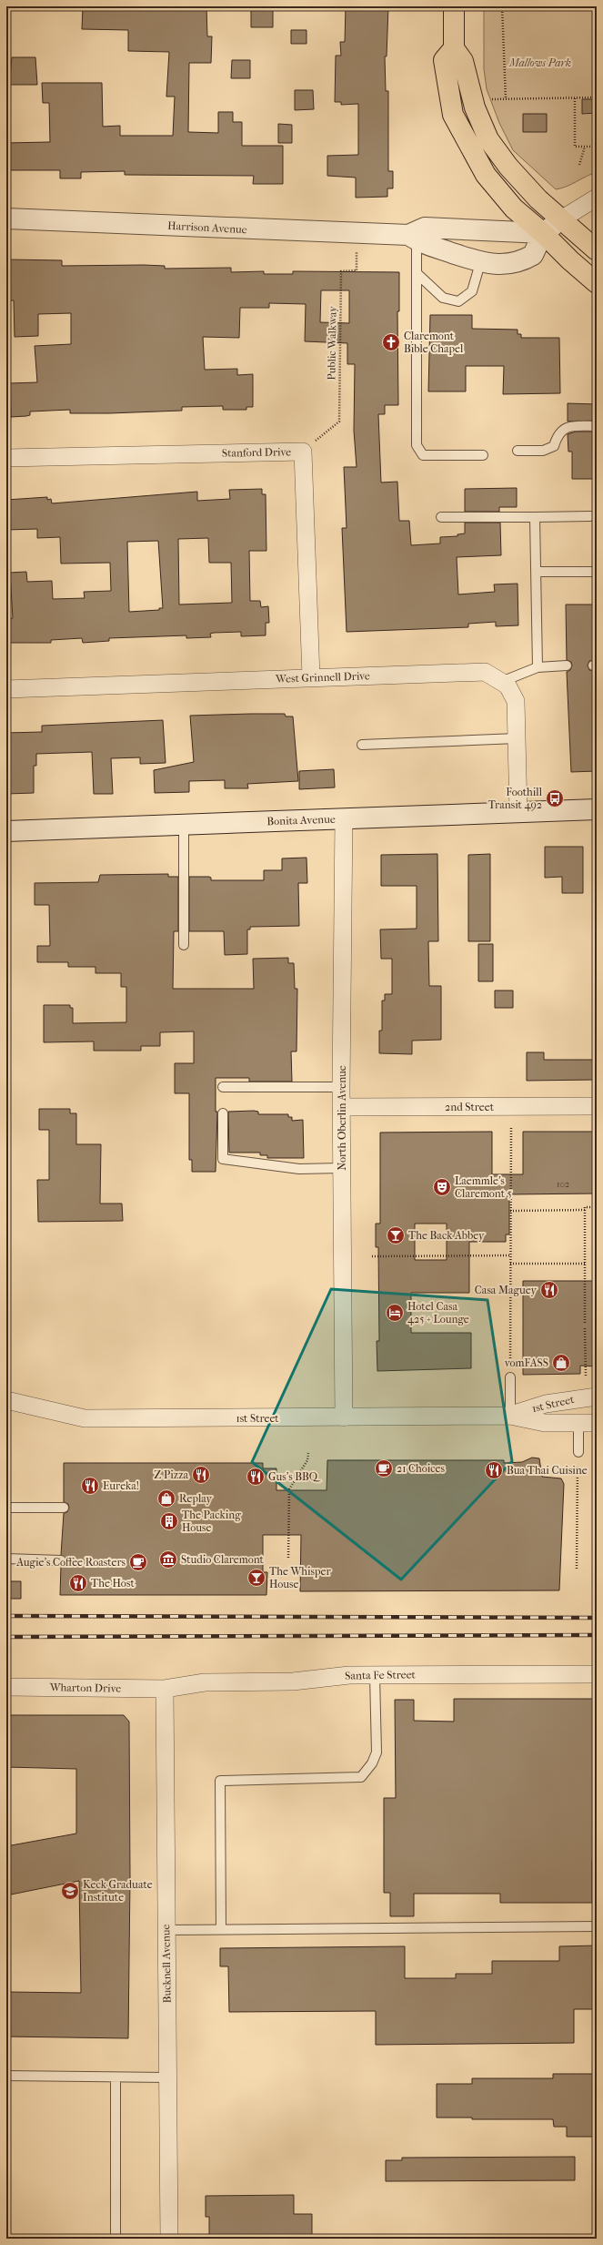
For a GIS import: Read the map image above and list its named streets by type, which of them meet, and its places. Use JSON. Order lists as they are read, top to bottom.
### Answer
{
  "streets": {
    "street": [
      "Harrison Avenue",
      "Stanford Drive",
      "West Grinnell Drive",
      "Bonita Avenue",
      "2nd Street",
      "North Oberlin Avenue",
      "1st Street",
      "Santa Fe Street",
      "Wharton Drive",
      "Bucknell Avenue"
    ],
    "path": ["Public Walkway"]
  },
  "crossings": [
    ["Harrison Avenue", "Public Walkway"],
    ["Public Walkway", "Stanford Drive"],
    ["Stanford Drive", "West Grinnell Drive"],
    ["West Grinnell Drive", "Bonita Avenue"],
    ["Bonita Avenue", "North Oberlin Avenue"],
    ["2nd Street", "North Oberlin Avenue"],
    ["North Oberlin Avenue", "1st Street"],
    ["Santa Fe Street", "Wharton Drive"],
    ["Santa Fe Street", "Bucknell Avenue"],
    ["Wharton Drive", "Bucknell Avenue"]
  ],
  "parks": ["Mallows Park"],
  "places": {
    "church": ["Claremont Bible Chapel"],
    "bus stop": ["Foothill Transit 492"],
    "theatre": ["Laemmle's Claremont 5"],
    "bar": ["The Back Abbey", "The Whisper House"],
    "restaurant": [
      "Casa Maguey",
      "Bua Thai Cuisine",
      "Z Pizza",
      "Gus's BBQ",
      "Eureka!",
      "The Host"
    ],
    "hotel": ["Hotel Casa 425 + Lounge"],
    "shop": ["vomFASS", "Replay"],
    "cafe": ["21 Choices", "Augie's Coffee Roasters"],
    "building": ["The Packing House"],
    "museum": ["Studio Claremont"],
    "school or university": ["Keck Graduate Institute"]
  },
  "house_numbers": ["102"]
}
